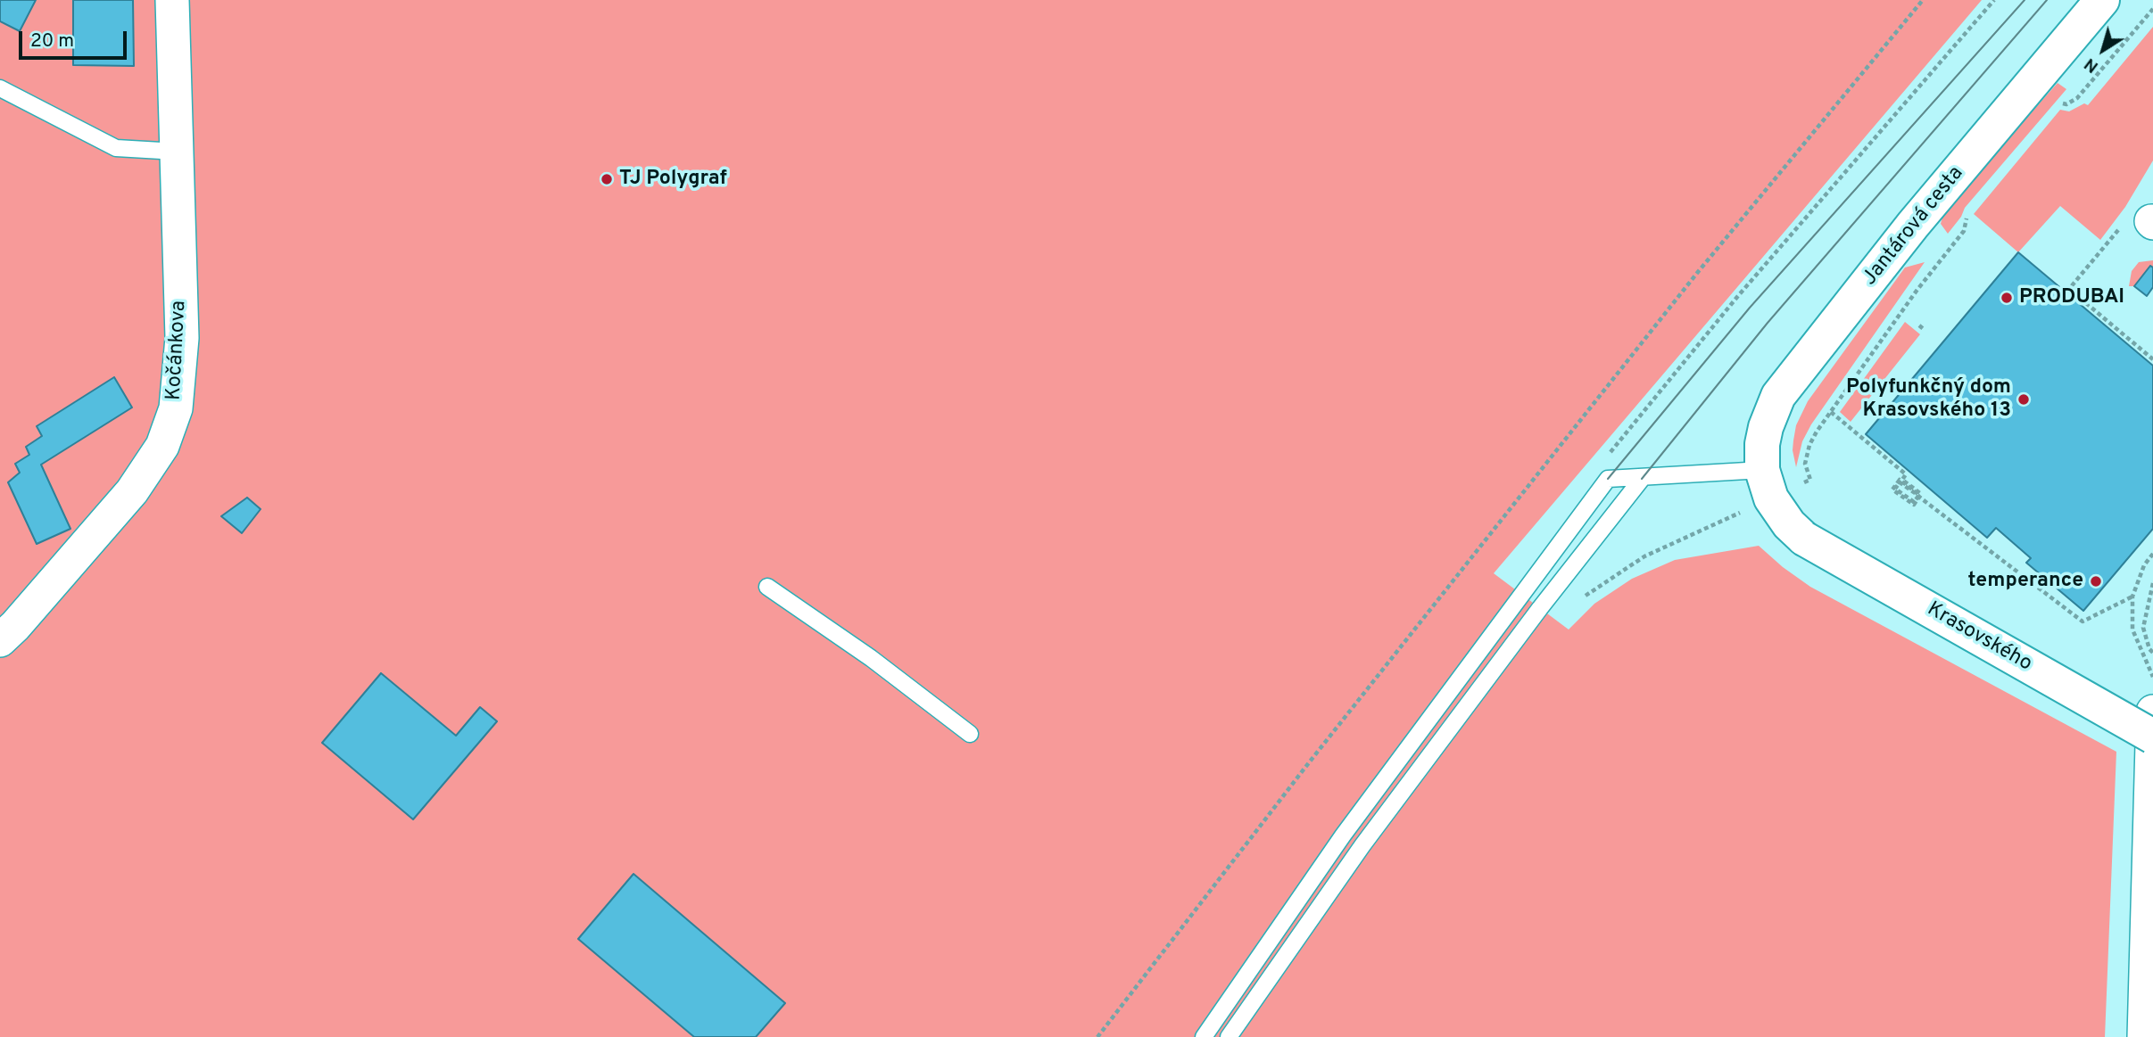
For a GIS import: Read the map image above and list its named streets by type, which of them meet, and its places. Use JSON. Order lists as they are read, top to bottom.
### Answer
{
  "streets": {
    "street": ["Jantárová cesta", "Kočánkova", "Krasovského"]
  },
  "crossings": [
    ["Jantárová cesta", "Krasovského"]
  ],
  "places": [
    "TJ Polygraf",
    "PRODUBAI",
    "Polyfunkčný dom Krasovského 13",
    "temperance"
  ],
  "scale_bar": "20 m",
  "north": "bottom left"
}
